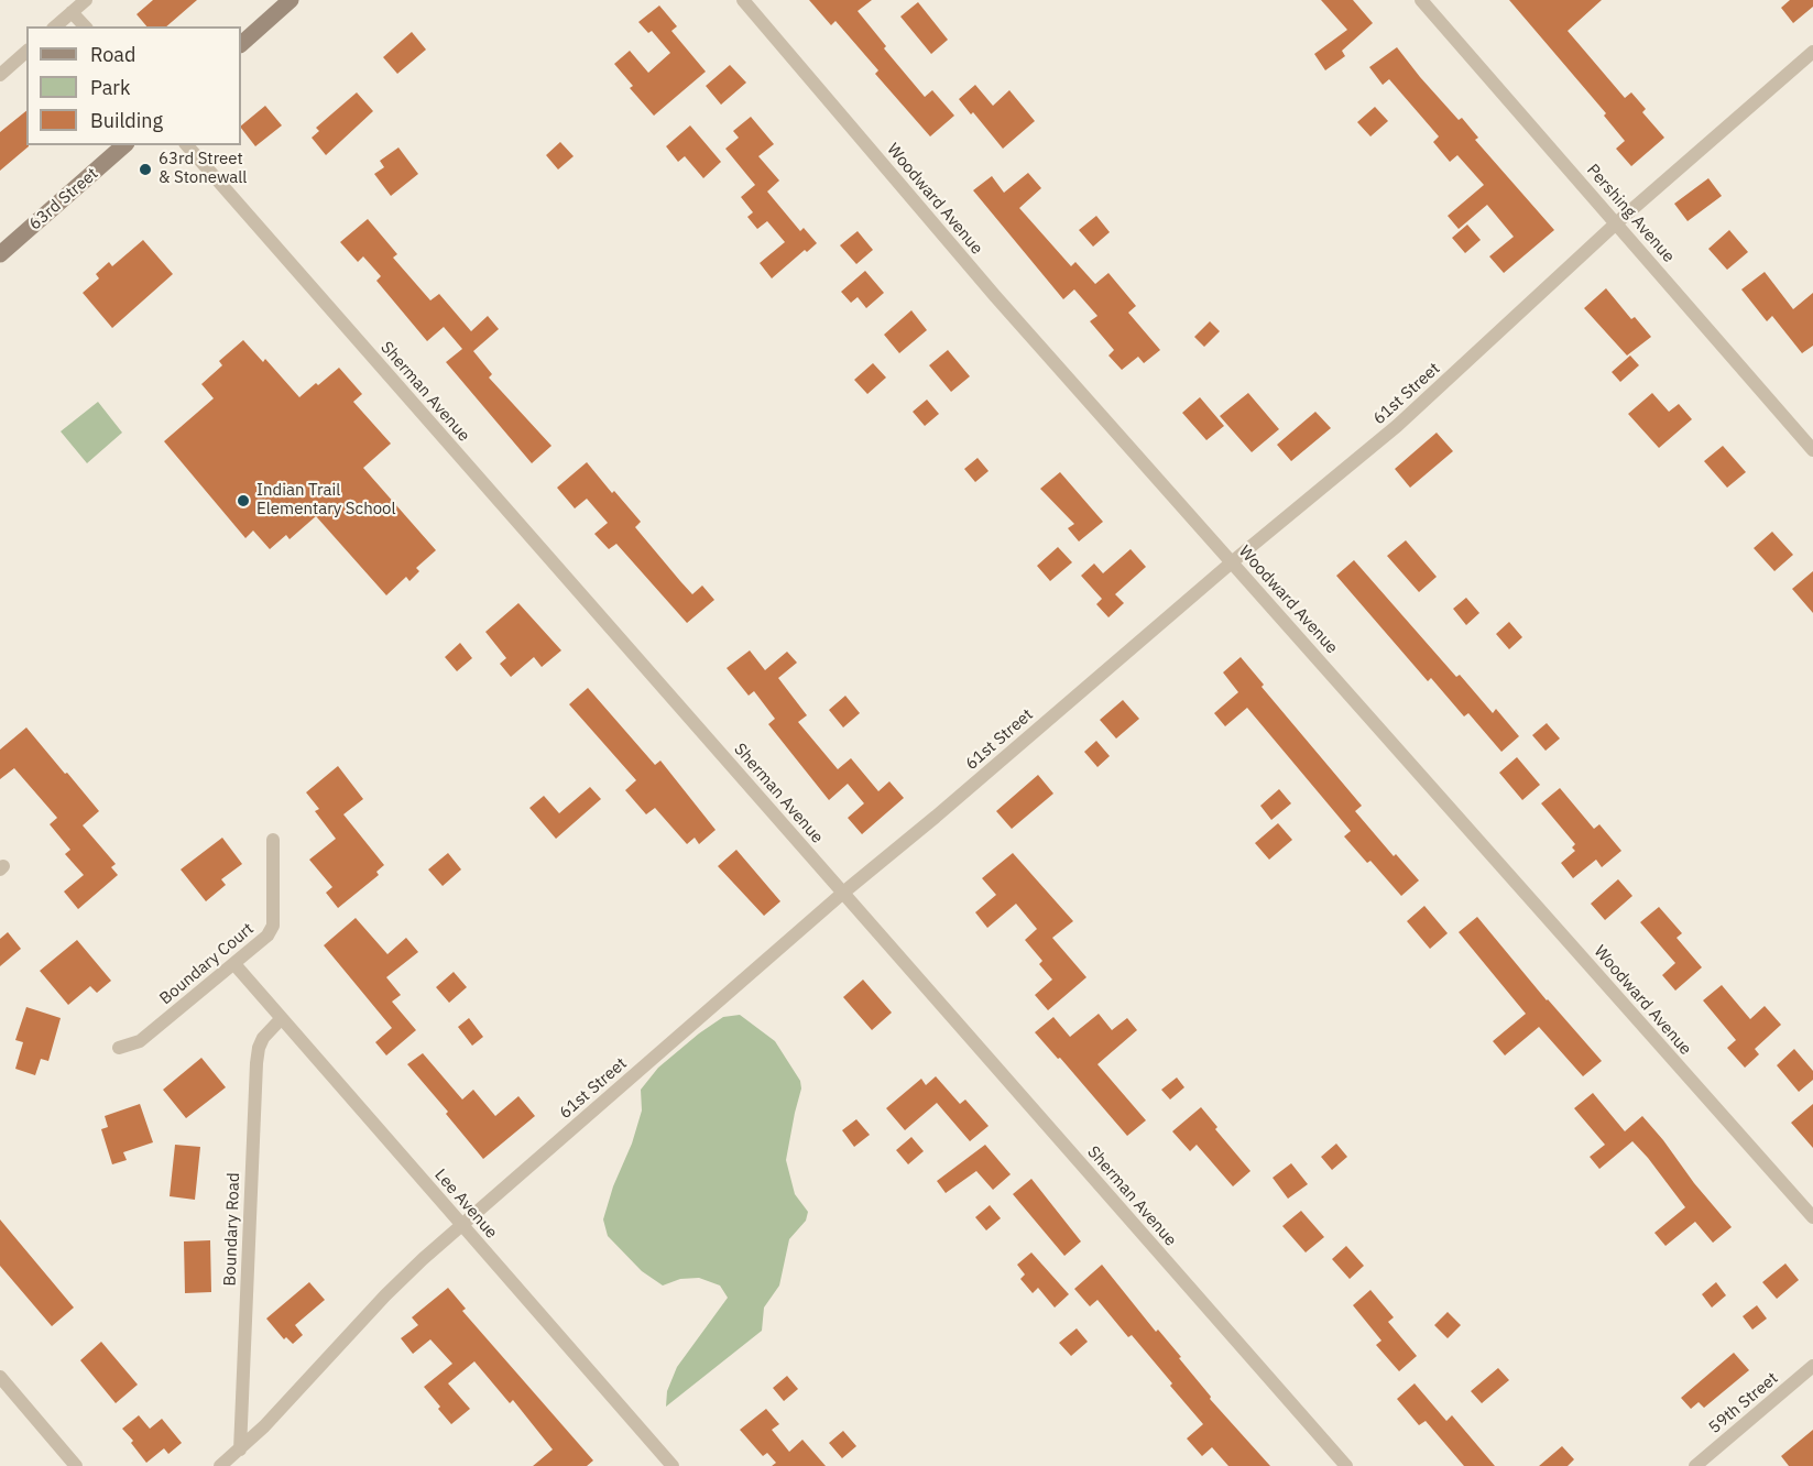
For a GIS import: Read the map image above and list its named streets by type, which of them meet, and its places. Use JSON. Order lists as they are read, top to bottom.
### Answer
{
  "streets": {
    "main road": ["63rd Street"],
    "street": [
      "Woodward Avenue",
      "Pershing Avenue",
      "Sherman Avenue",
      "61st Street",
      "Boundary Court",
      "Lee Avenue",
      "Boundary Road",
      "59th Street"
    ]
  },
  "crossings": [
    ["Woodward Avenue", "61st Street"],
    ["Pershing Avenue", "61st Street"],
    ["Sherman Avenue", "61st Street"],
    ["61st Street", "Lee Avenue"],
    ["61st Street", "Boundary Road"],
    ["Boundary Court", "Lee Avenue"],
    ["Lee Avenue", "Boundary Road"]
  ],
  "places": ["63rd Street & Stonewall", "Indian Trail Elementary School"],
  "legend": ["Road", "Park", "Building"]
}
